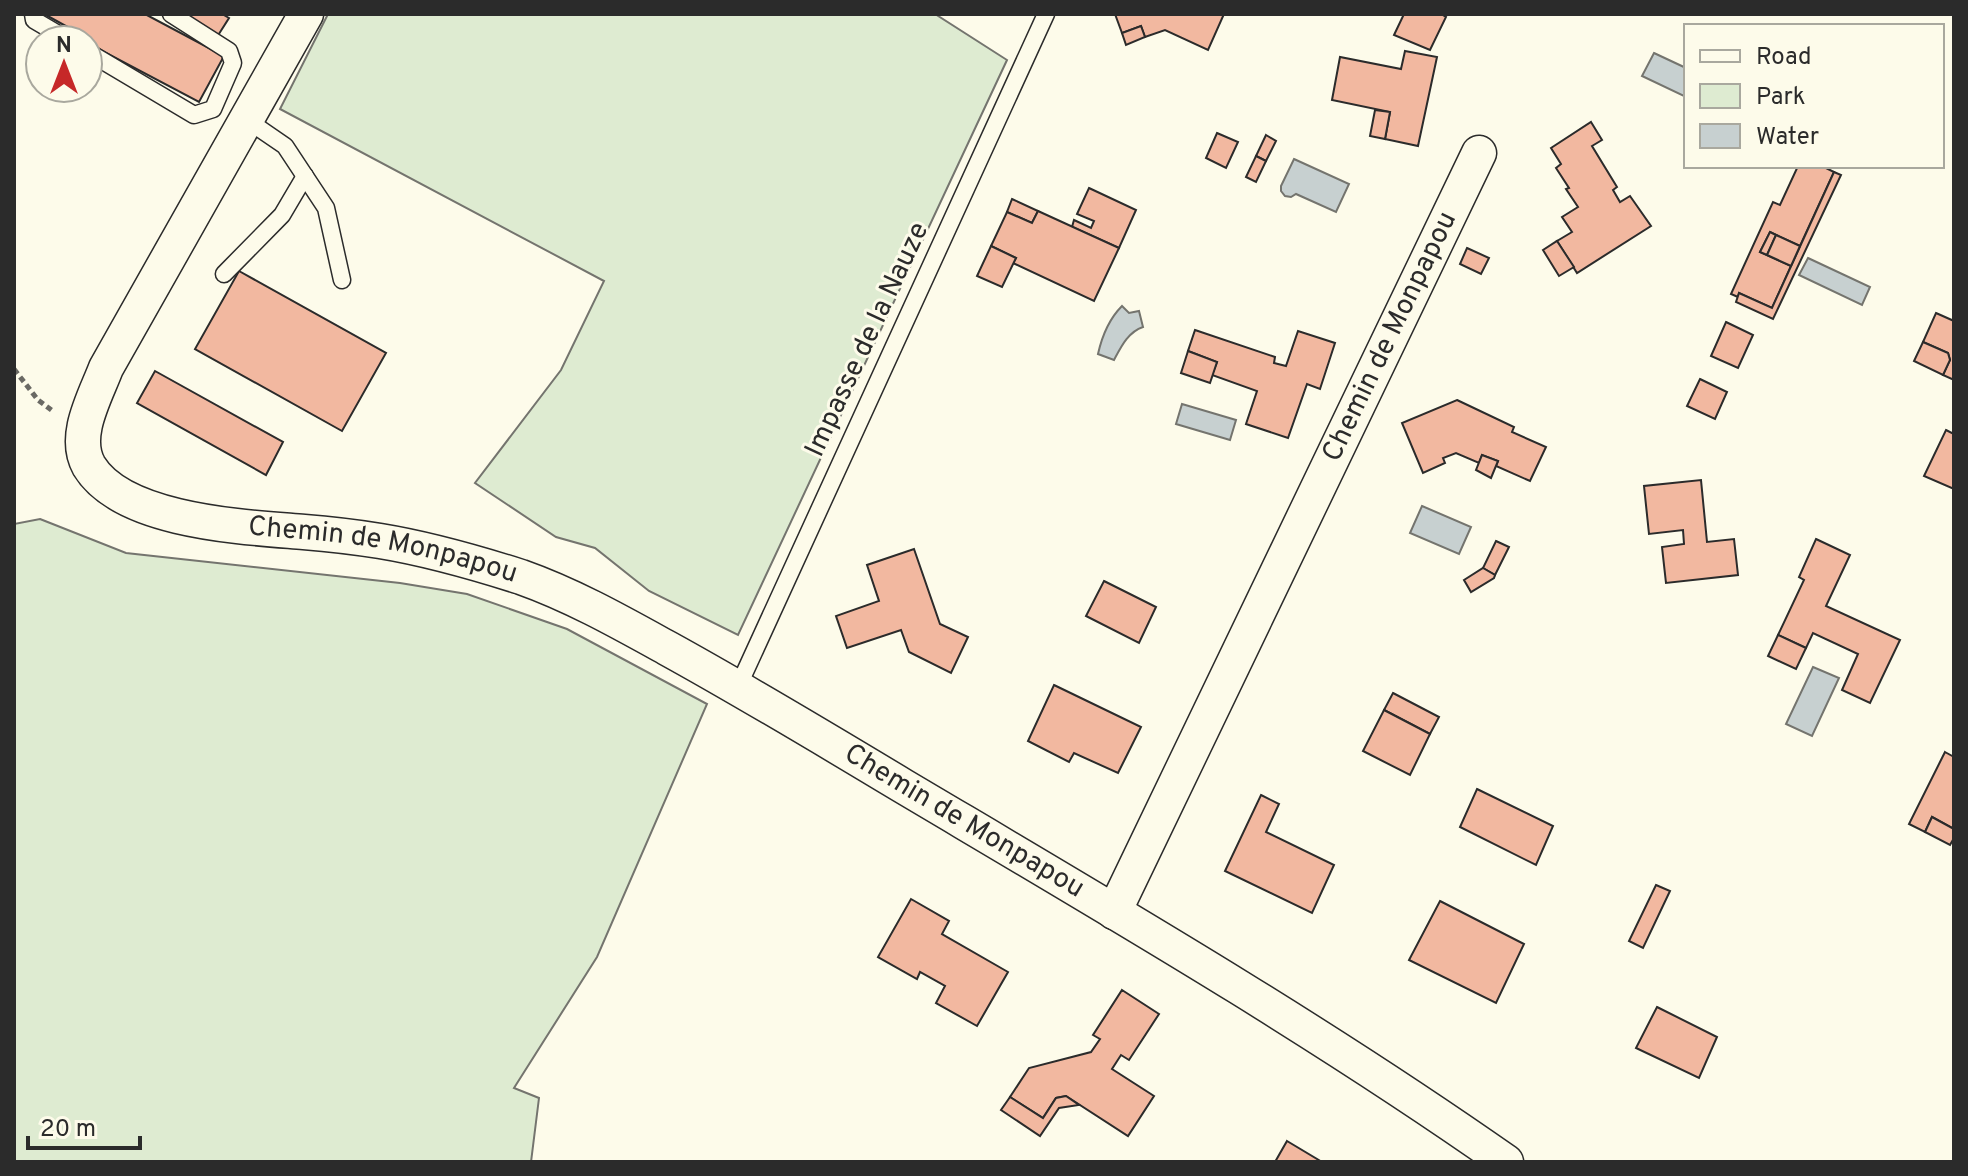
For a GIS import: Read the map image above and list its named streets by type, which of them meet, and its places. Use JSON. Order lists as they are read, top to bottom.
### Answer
{
  "streets": {
    "street": ["Chemin de Monpapou"],
    "lane": ["Impasse de la Nauze"]
  },
  "crossings": [
    ["Chemin de Monpapou", "Impasse de la Nauze"]
  ],
  "legend": ["Road", "Park", "Water"],
  "scale_bar": "20 m",
  "north": "top"
}
